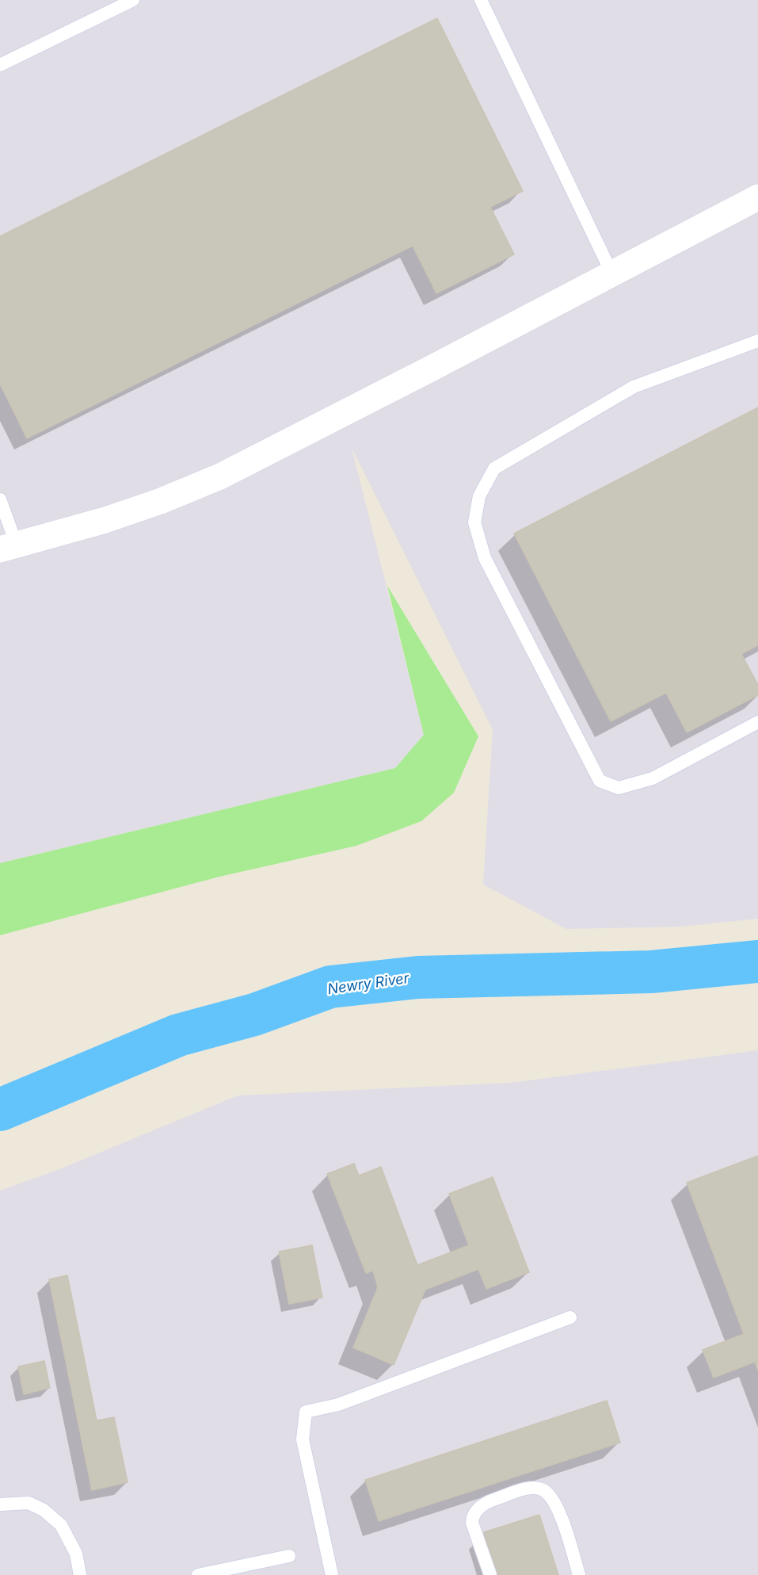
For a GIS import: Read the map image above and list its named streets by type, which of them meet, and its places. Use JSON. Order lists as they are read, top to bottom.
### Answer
{
  "water": ["Newry River"]
}
